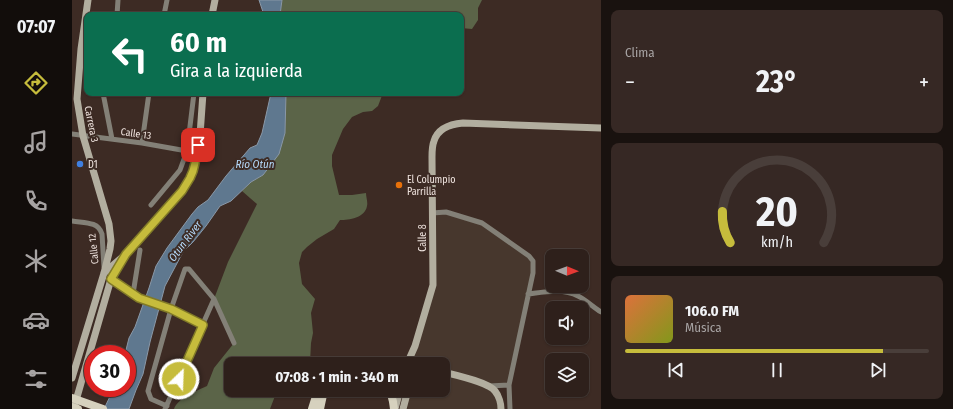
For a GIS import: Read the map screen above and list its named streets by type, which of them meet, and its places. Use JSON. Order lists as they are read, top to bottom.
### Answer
{
  "streets": {
    "street": [
      "Carrera 3",
      "Calle 13",
      "Calle 8",
      "Calle 12"
    ]
  },
  "crossings": [
    ["Carrera 3", "Calle 13"],
    ["Carrera 3", "Calle 12"]
  ],
  "water": ["Río Otún", "Otun River"],
  "places": ["D1", "El Columpio Parrilla"],
  "north": "right",
  "page": {
    "tabs": "07:07",
    "tile": "Clima",
    "turn": ["60 m", "Gira a la izquierda"],
    "heat": ["−", "23°", "+"],
    "song": ["106.0 FM", "Música"],
    "limit": "30",
    "trip": "07:08 · 1 min · 340 m",
    "gauge": ["20", "km/h"]
  }
}
